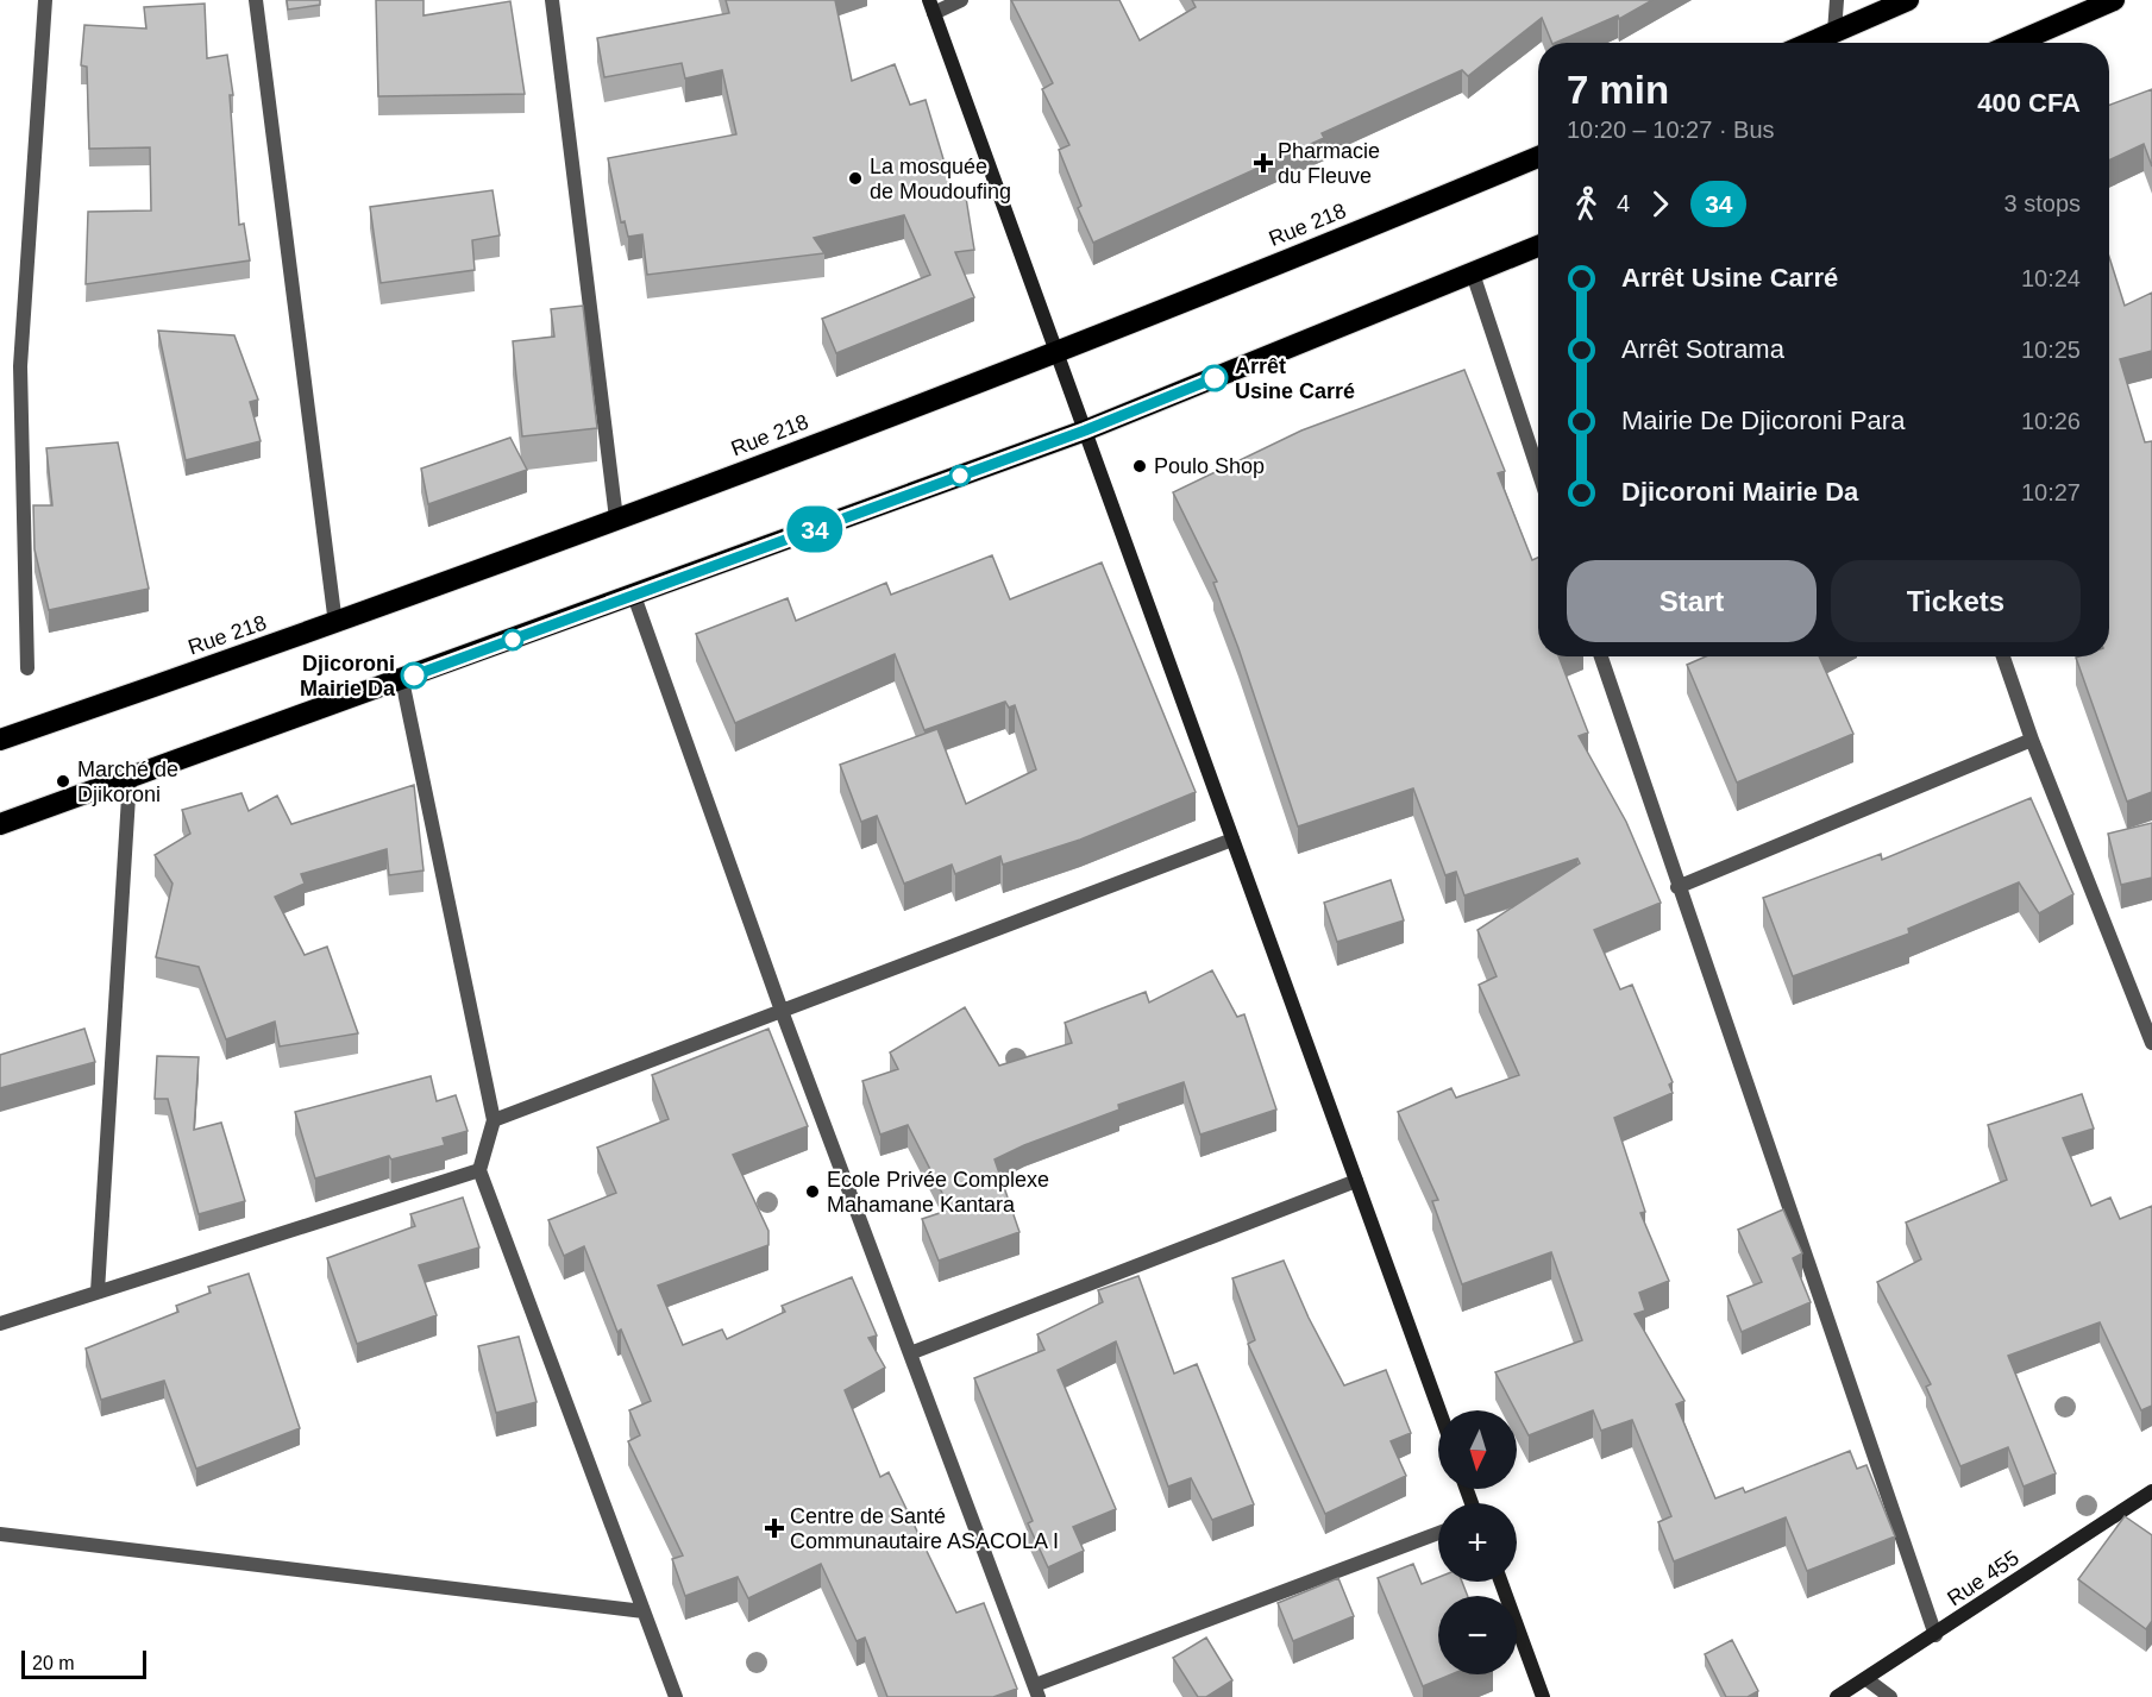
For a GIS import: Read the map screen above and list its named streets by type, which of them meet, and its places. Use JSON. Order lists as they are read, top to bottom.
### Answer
{
  "streets": {
    "highway": ["Rue 218"],
    "street": ["Rue 455"]
  },
  "places": {
    "health": ["Pharmacie du Fleuve", "Centre de Santé Communautaire ASACOLA I"],
    "other": [
      "La mosquée de Moudoufing",
      "Arrêt Usine Carré",
      "Poulo Shop",
      "Djicoroni Mairie Da",
      "Marché de Djikoroni",
      "Ecole Privée Complexe Mahamane Kantara"
    ]
  },
  "lines": ["bus line 34"],
  "scale_bar": "20 m",
  "north": "bottom",
  "page": {
    "on_map": "34",
    "heading": ["7 min", "10:20 – 10:27 · Bus", "400 CFA"],
    "legs": ["4", "34", "3 stops"],
    "list": [
      {
        "name": "Arrêt Usine Carré",
        "value": "10:24"
      },
      {
        "name": "Arrêt Sotrama",
        "value": "10:25"
      },
      {
        "name": "Mairie De Djicoroni Para",
        "value": "10:26"
      },
      {
        "name": "Djicoroni Mairie Da",
        "value": "10:27"
      }
    ],
    "buttons": ["Start", "Tickets"],
    "map_buttons": ["+", "−"],
    "scale": "20 m"
  }
}
